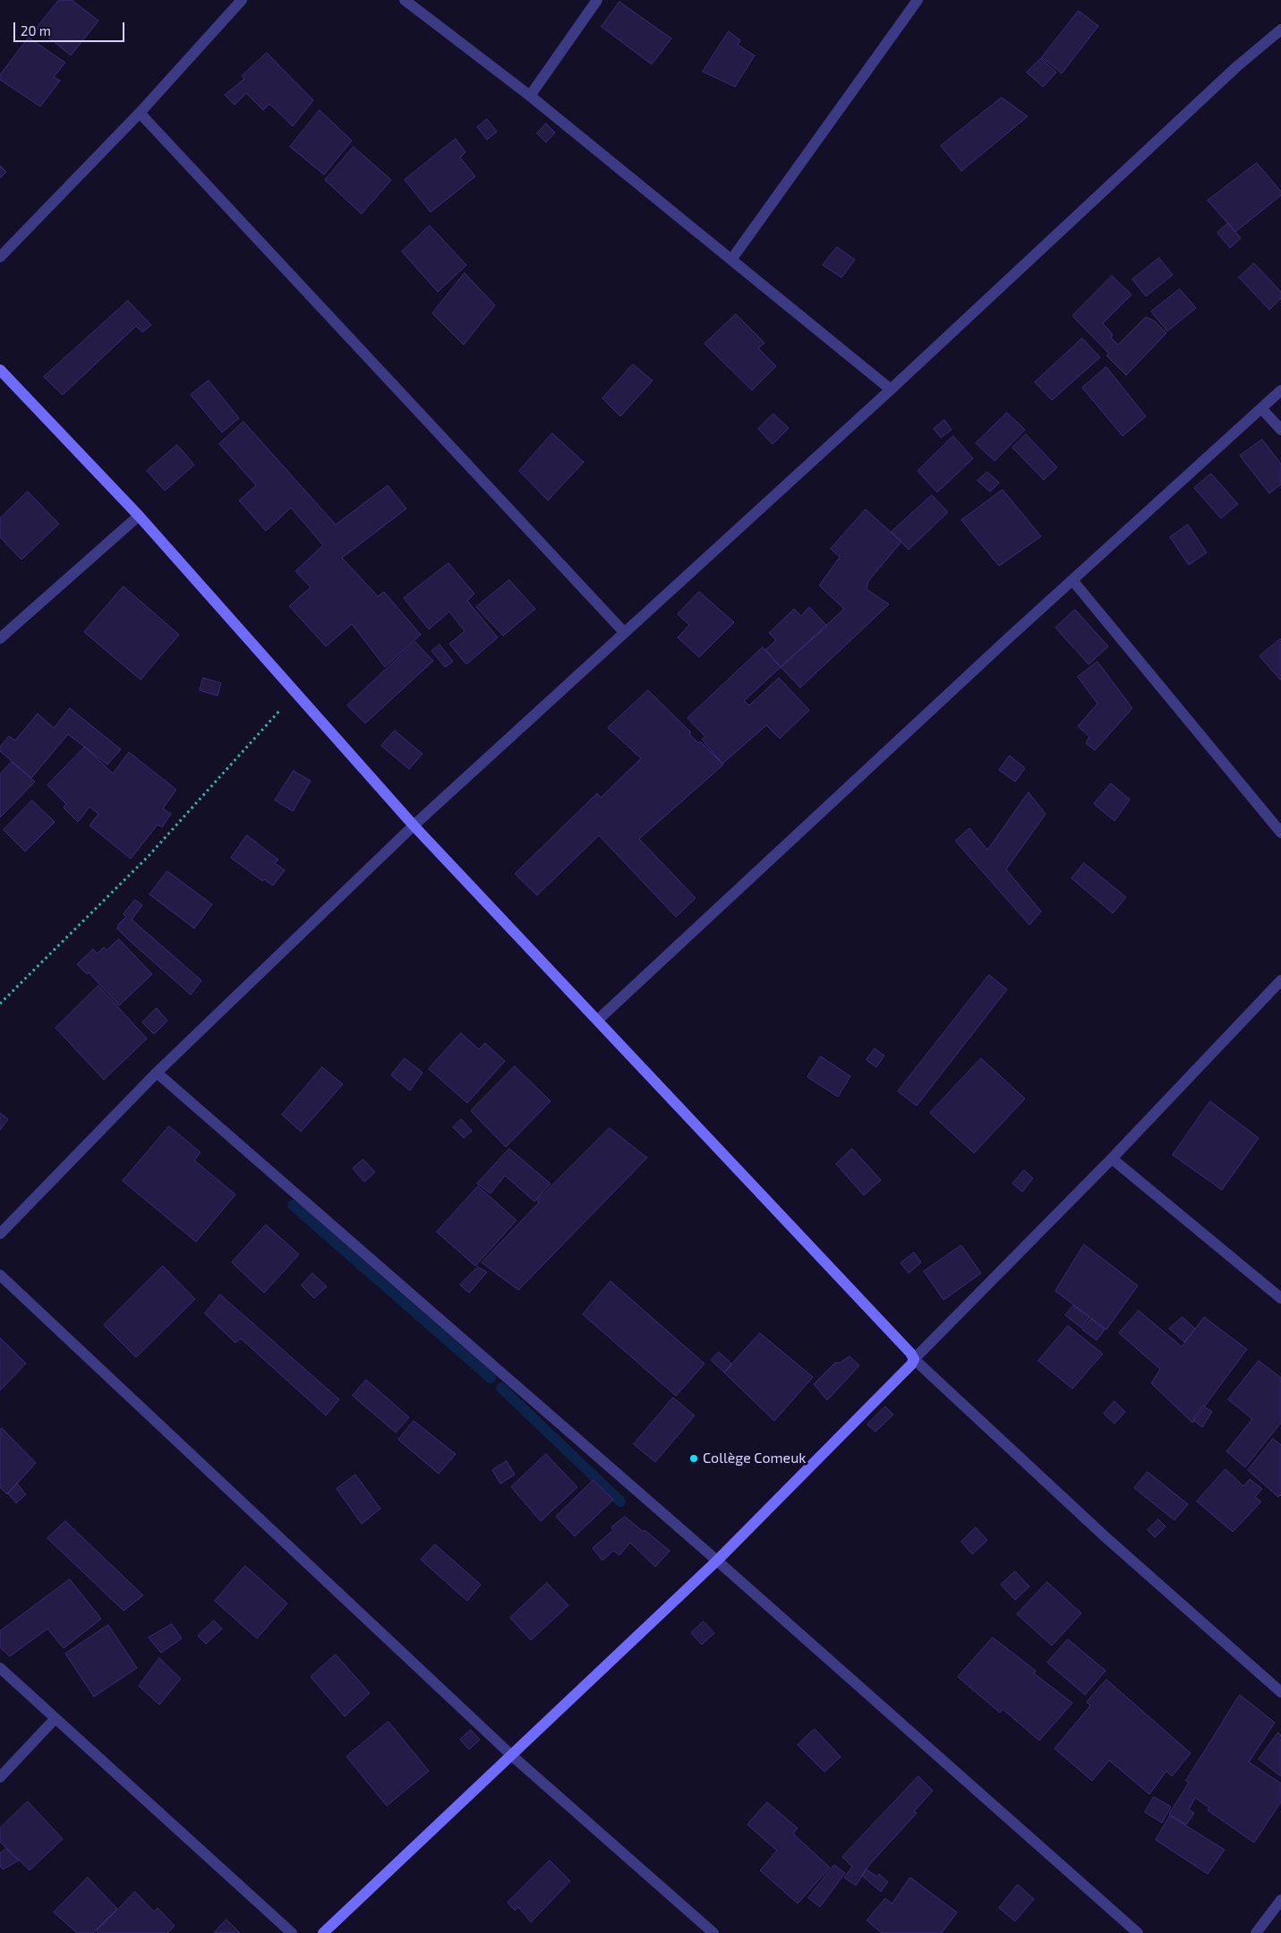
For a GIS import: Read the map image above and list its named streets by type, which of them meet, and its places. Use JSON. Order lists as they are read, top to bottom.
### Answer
{
  "places": ["Collège Comeuk"],
  "scale_bar": "20 m"
}
